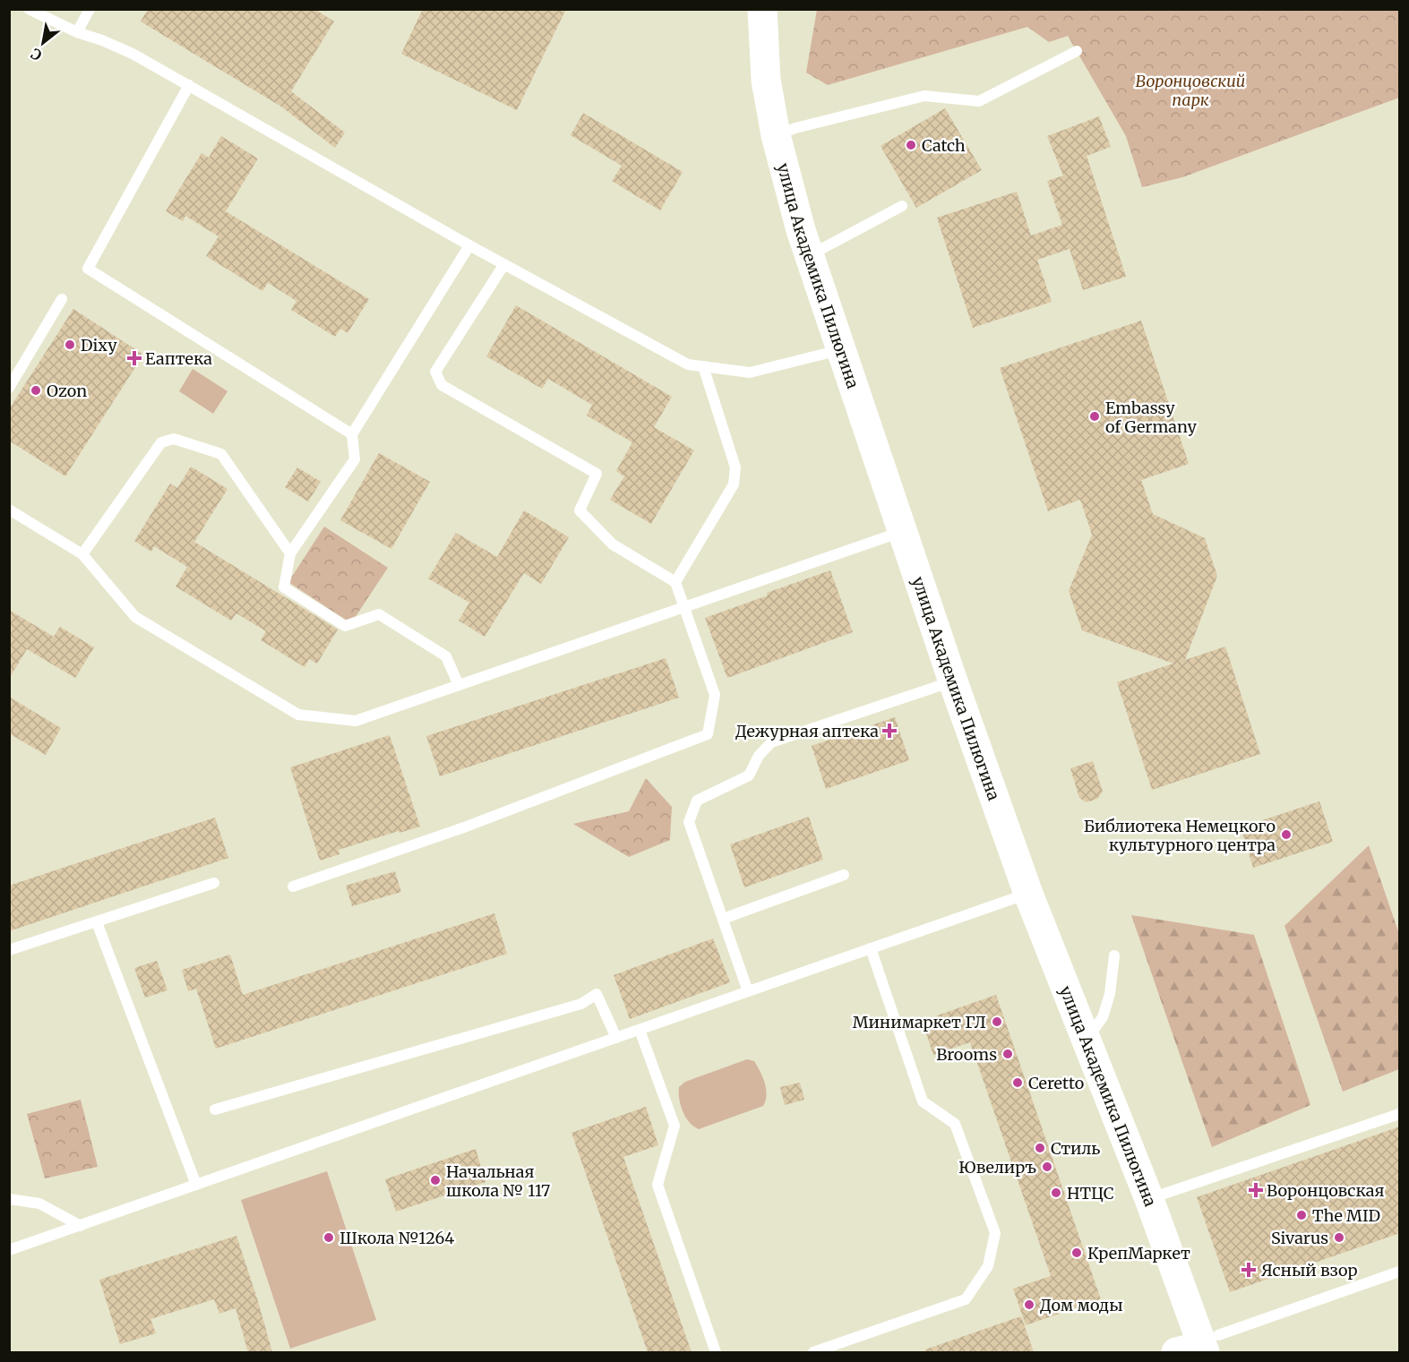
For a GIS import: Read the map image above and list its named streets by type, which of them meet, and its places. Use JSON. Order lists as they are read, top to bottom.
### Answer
{
  "streets": {
    "street": ["улица Академика Пилюгина"]
  },
  "parks": ["Воронцовский парк"],
  "places": {
    "other": [
      "Catch",
      "Dixy",
      "Ozon",
      "Embassy of Germany",
      "Библиотека Немецкого культурного центра",
      "Минимаркет ГЛ",
      "Brooms",
      "Ceretto",
      "Стиль",
      "Ювелиръ",
      "Начальная школа № 117",
      "НТЦС",
      "The MID",
      "Школа №1264",
      "Sivarus",
      "КрепМаркет",
      "Дом моды"
    ],
    "health": [
      "Еаптека",
      "Дежурная аптека",
      "Воронцовская",
      "Ясный взор"
    ]
  },
  "north": "bottom left"
}
